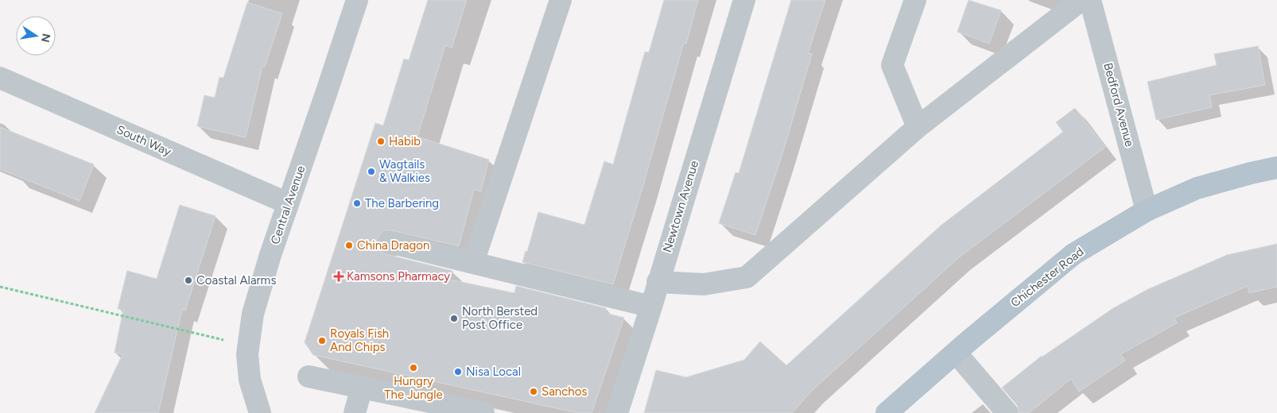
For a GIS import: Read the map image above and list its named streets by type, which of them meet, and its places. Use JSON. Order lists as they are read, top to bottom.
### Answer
{
  "streets": {
    "main road": ["Chichester Road"],
    "street": [
      "Bedford Avenue",
      "South Way",
      "Central Avenue",
      "Newtown Avenue"
    ]
  },
  "crossings": [
    ["Bedford Avenue", "Chichester Road"],
    ["South Way", "Central Avenue"]
  ],
  "places": {
    "other": [
      "Habib",
      "Wagtails & Walkies",
      "The Barbering",
      "China Dragon",
      "Coastal Alarms",
      "North Bersted Post Office",
      "Royals Fish And Chips",
      "Hungry The Jungle",
      "Nisa Local",
      "Sanchos"
    ],
    "health": ["Kamsons Pharmacy"]
  },
  "north": "right"
}
